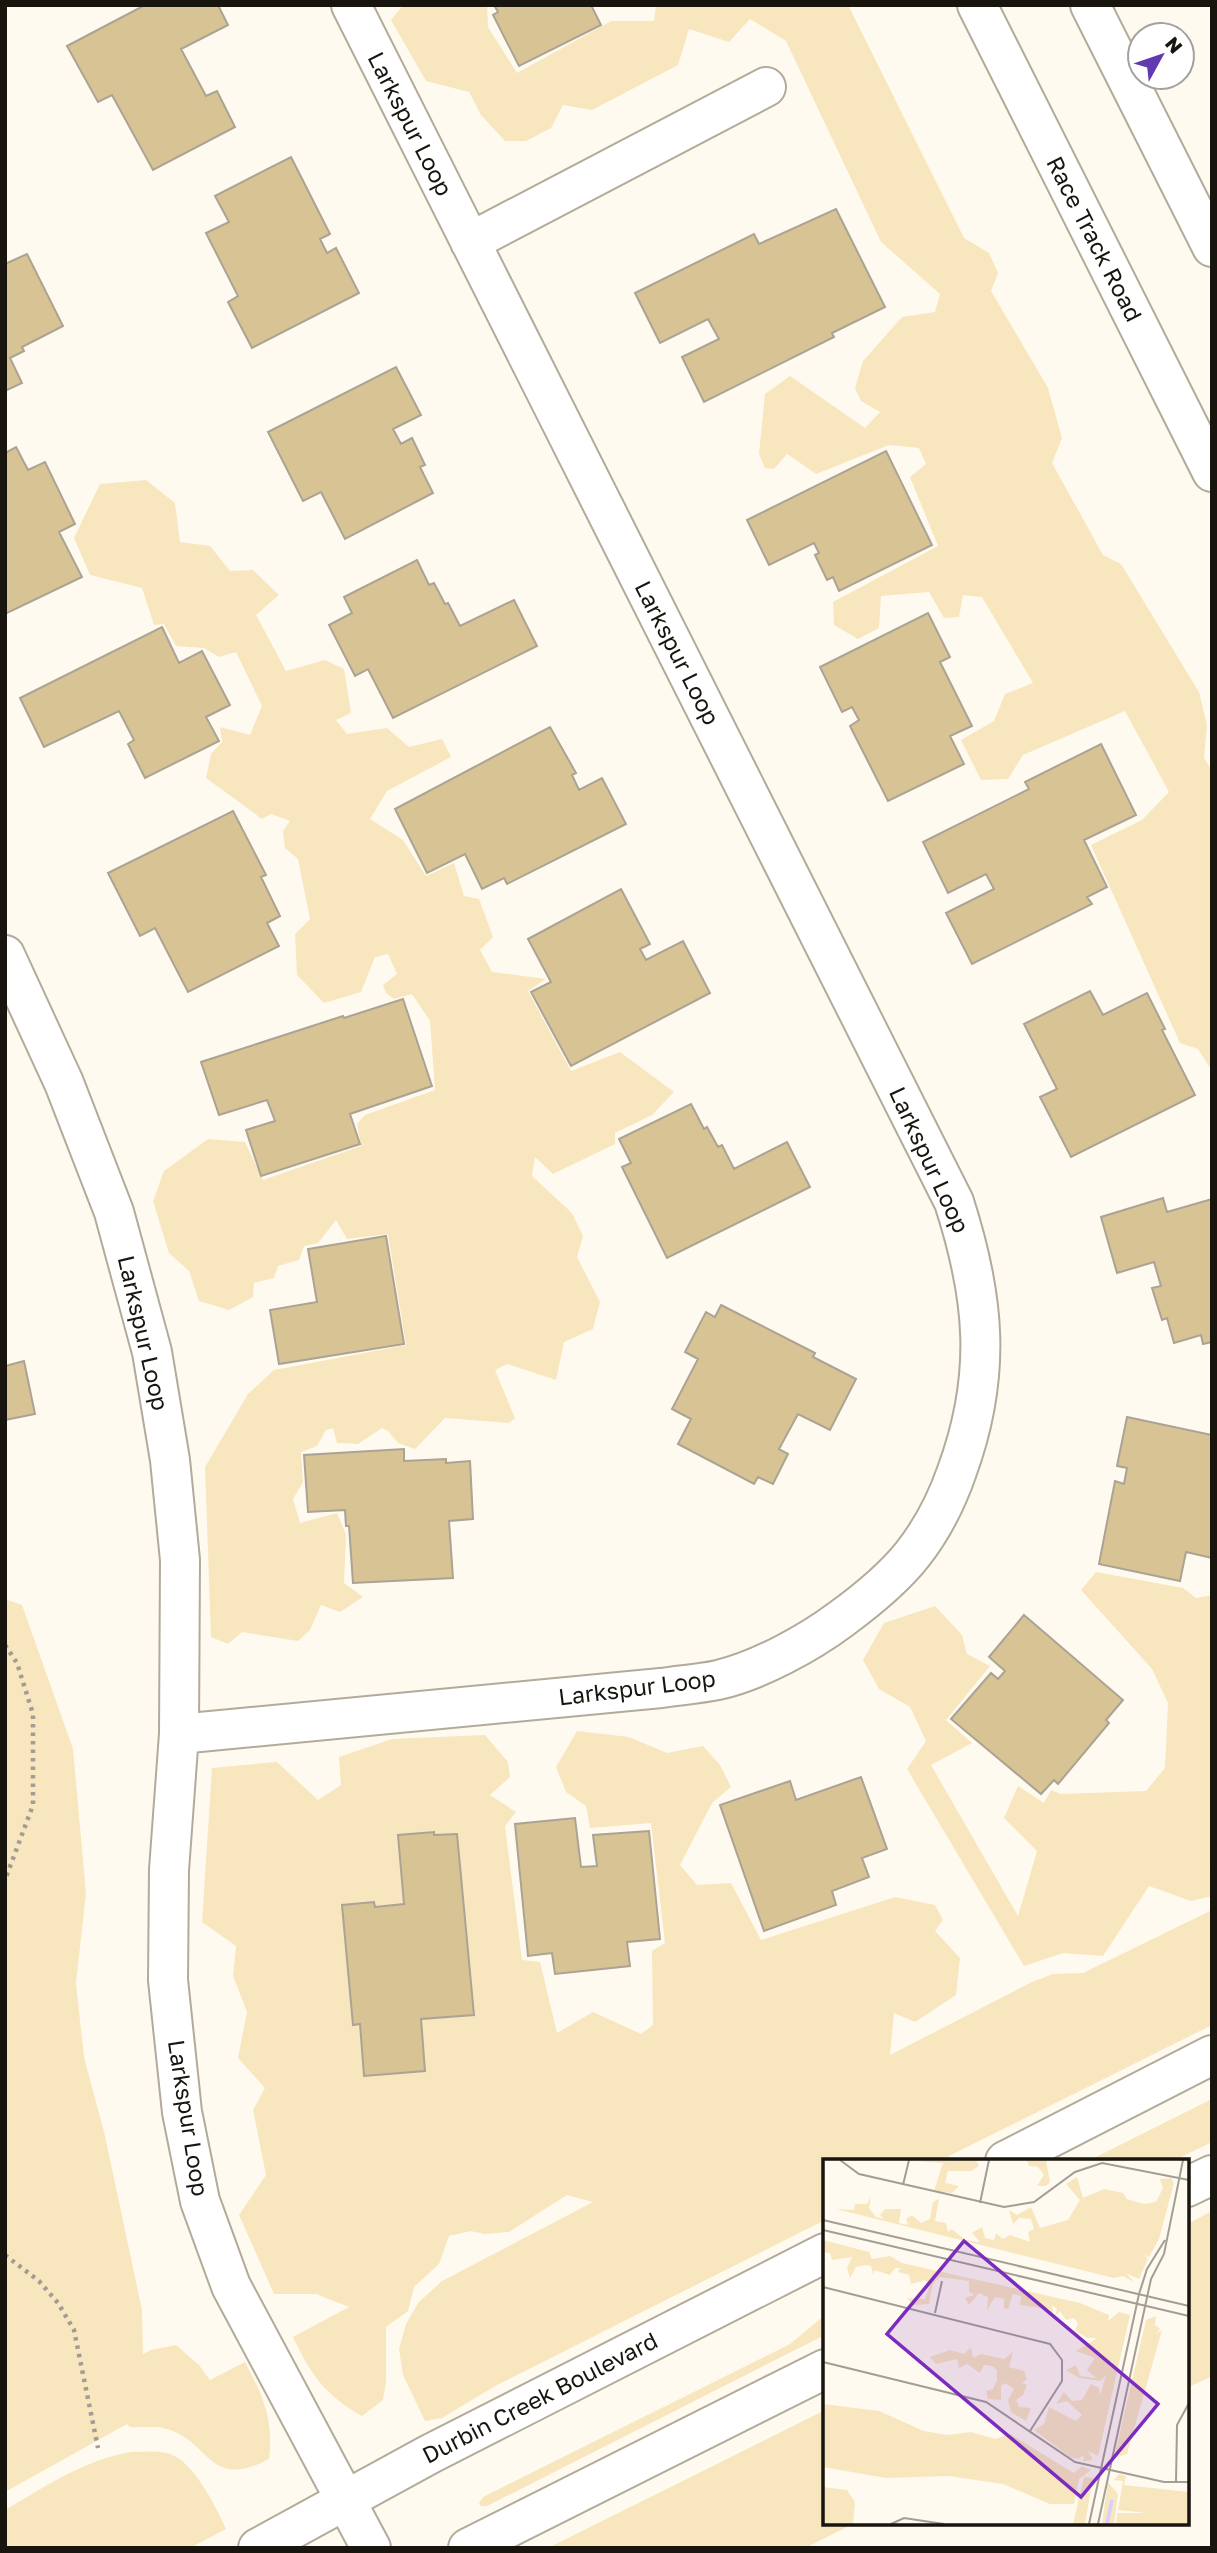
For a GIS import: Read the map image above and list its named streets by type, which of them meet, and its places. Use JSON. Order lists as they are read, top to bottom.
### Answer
{
  "streets": {
    "street": ["Larkspur Loop", "Race Track Road", "Durbin Creek Boulevard"]
  },
  "crossings": [
    ["Larkspur Loop", "Durbin Creek Boulevard"]
  ],
  "north": "top right"
}
